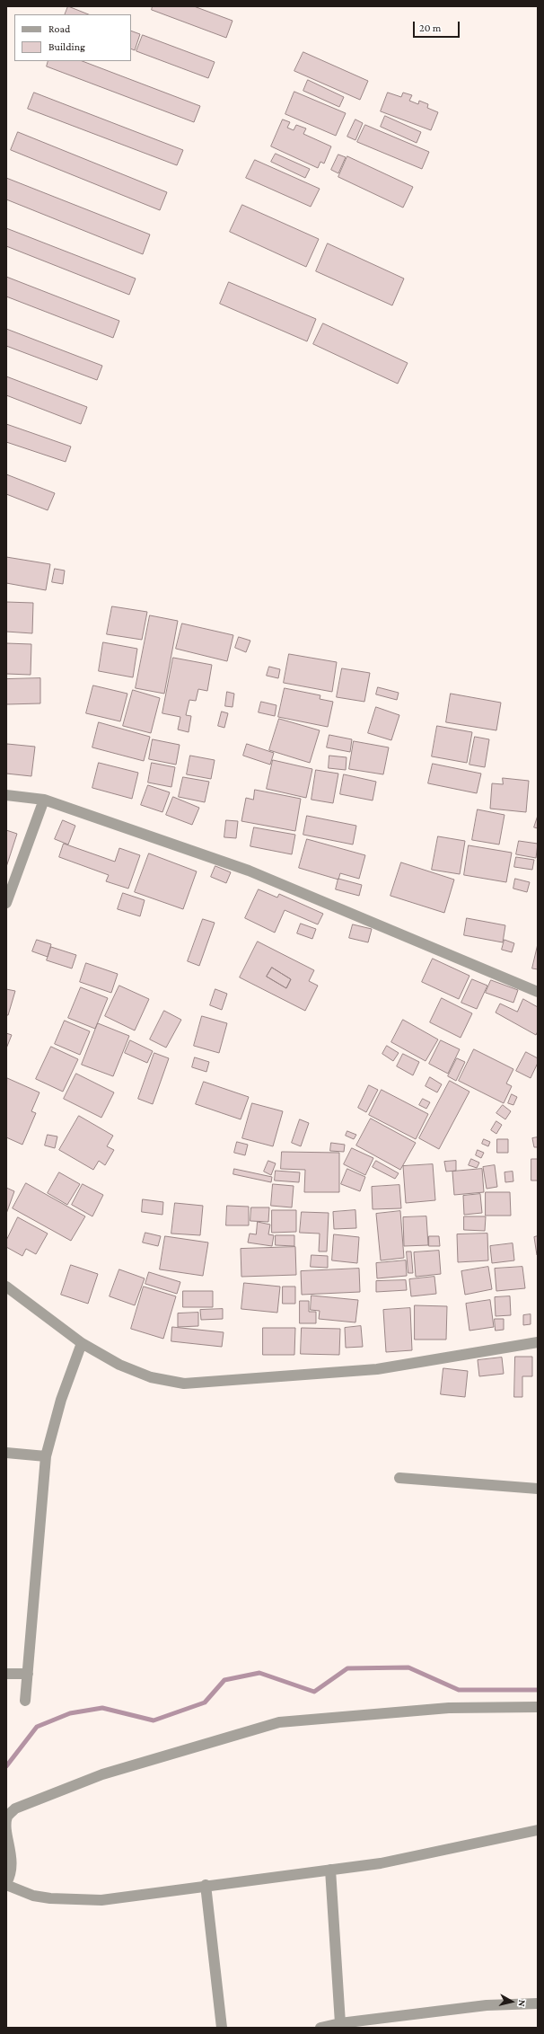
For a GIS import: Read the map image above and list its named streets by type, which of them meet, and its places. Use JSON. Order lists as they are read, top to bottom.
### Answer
{
  "legend": ["Road", "Building"],
  "scale_bar": "20 m",
  "north": "right"
}
